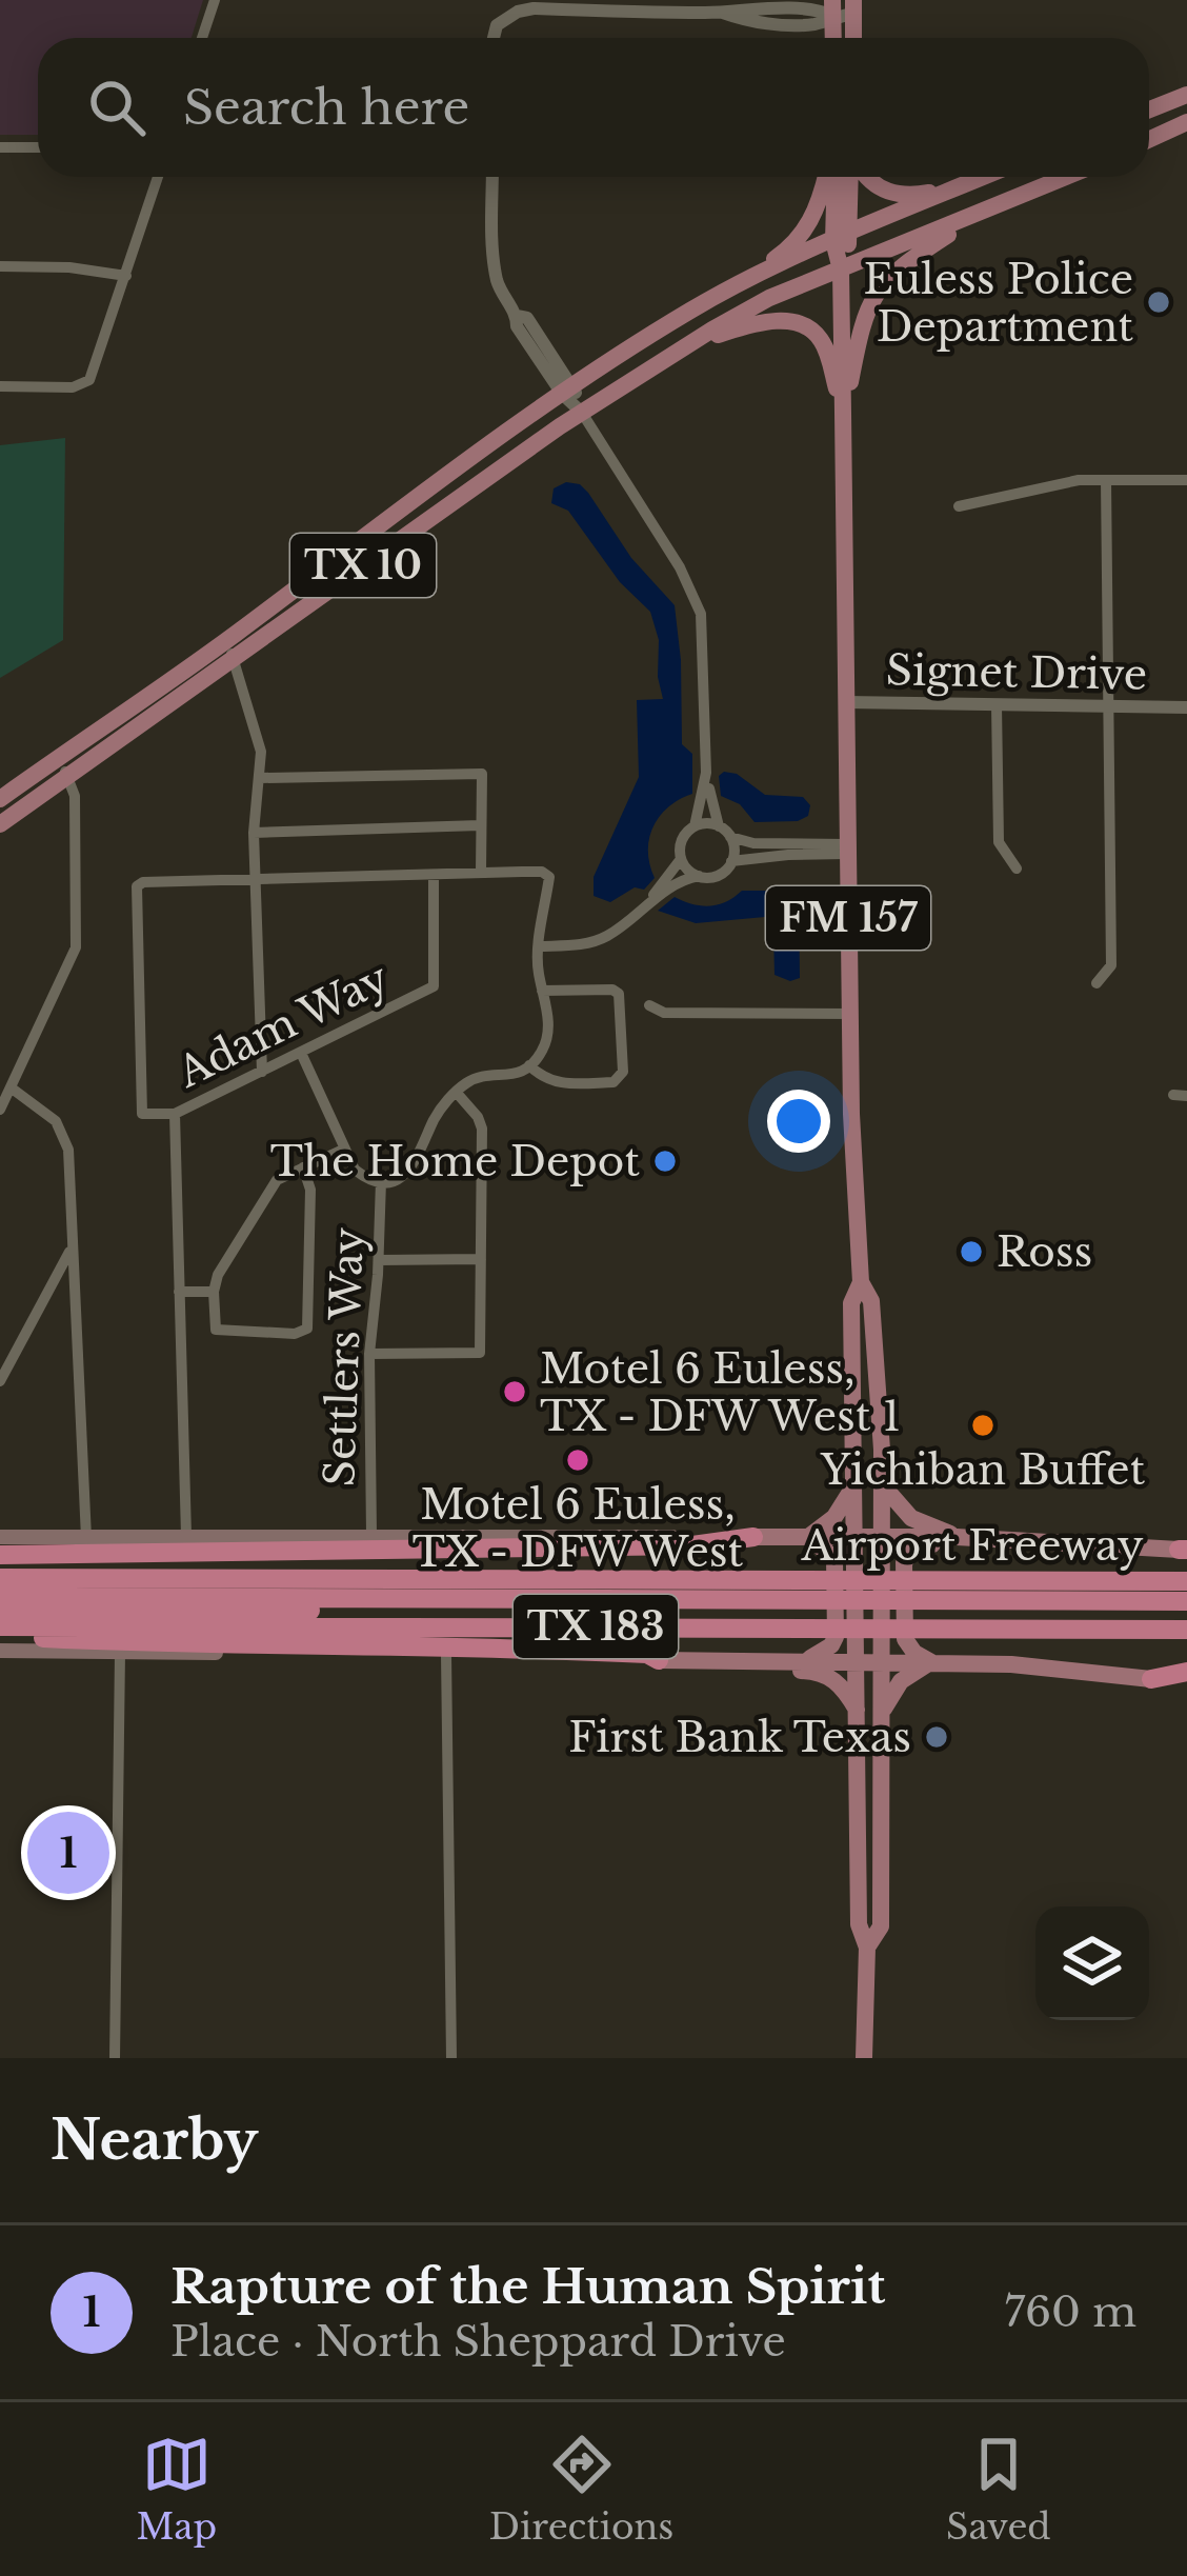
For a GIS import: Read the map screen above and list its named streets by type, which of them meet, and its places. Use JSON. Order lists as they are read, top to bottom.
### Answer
{
  "streets": {
    "highway": ["Airport Freeway", "TX 183"],
    "main road": ["TX 10", "FM 157"],
    "street": ["Signet Drive", "Adam Way", "Settlers Way"]
  },
  "crossings": [
    ["TX 10", "FM 157"],
    ["Signet Drive", "FM 157"]
  ],
  "places": [
    "Euless Police Department",
    "The Home Depot",
    "Ross",
    "Motel 6 Euless, TX - DFW West 1",
    "Yichiban Buffet",
    "Motel 6 Euless, TX - DFW West",
    "First Bank Texas"
  ],
  "page": {
    "search": "Search here",
    "pins": "1",
    "heading": "Nearby",
    "list": [
      {
        "mark": "1",
        "name": "Rapture of the Human Spirit",
        "note": "Place · North Sheppard Drive",
        "value": "760 m"
      }
    ],
    "nav": ["Map", "Directions", "Saved"]
  }
}
